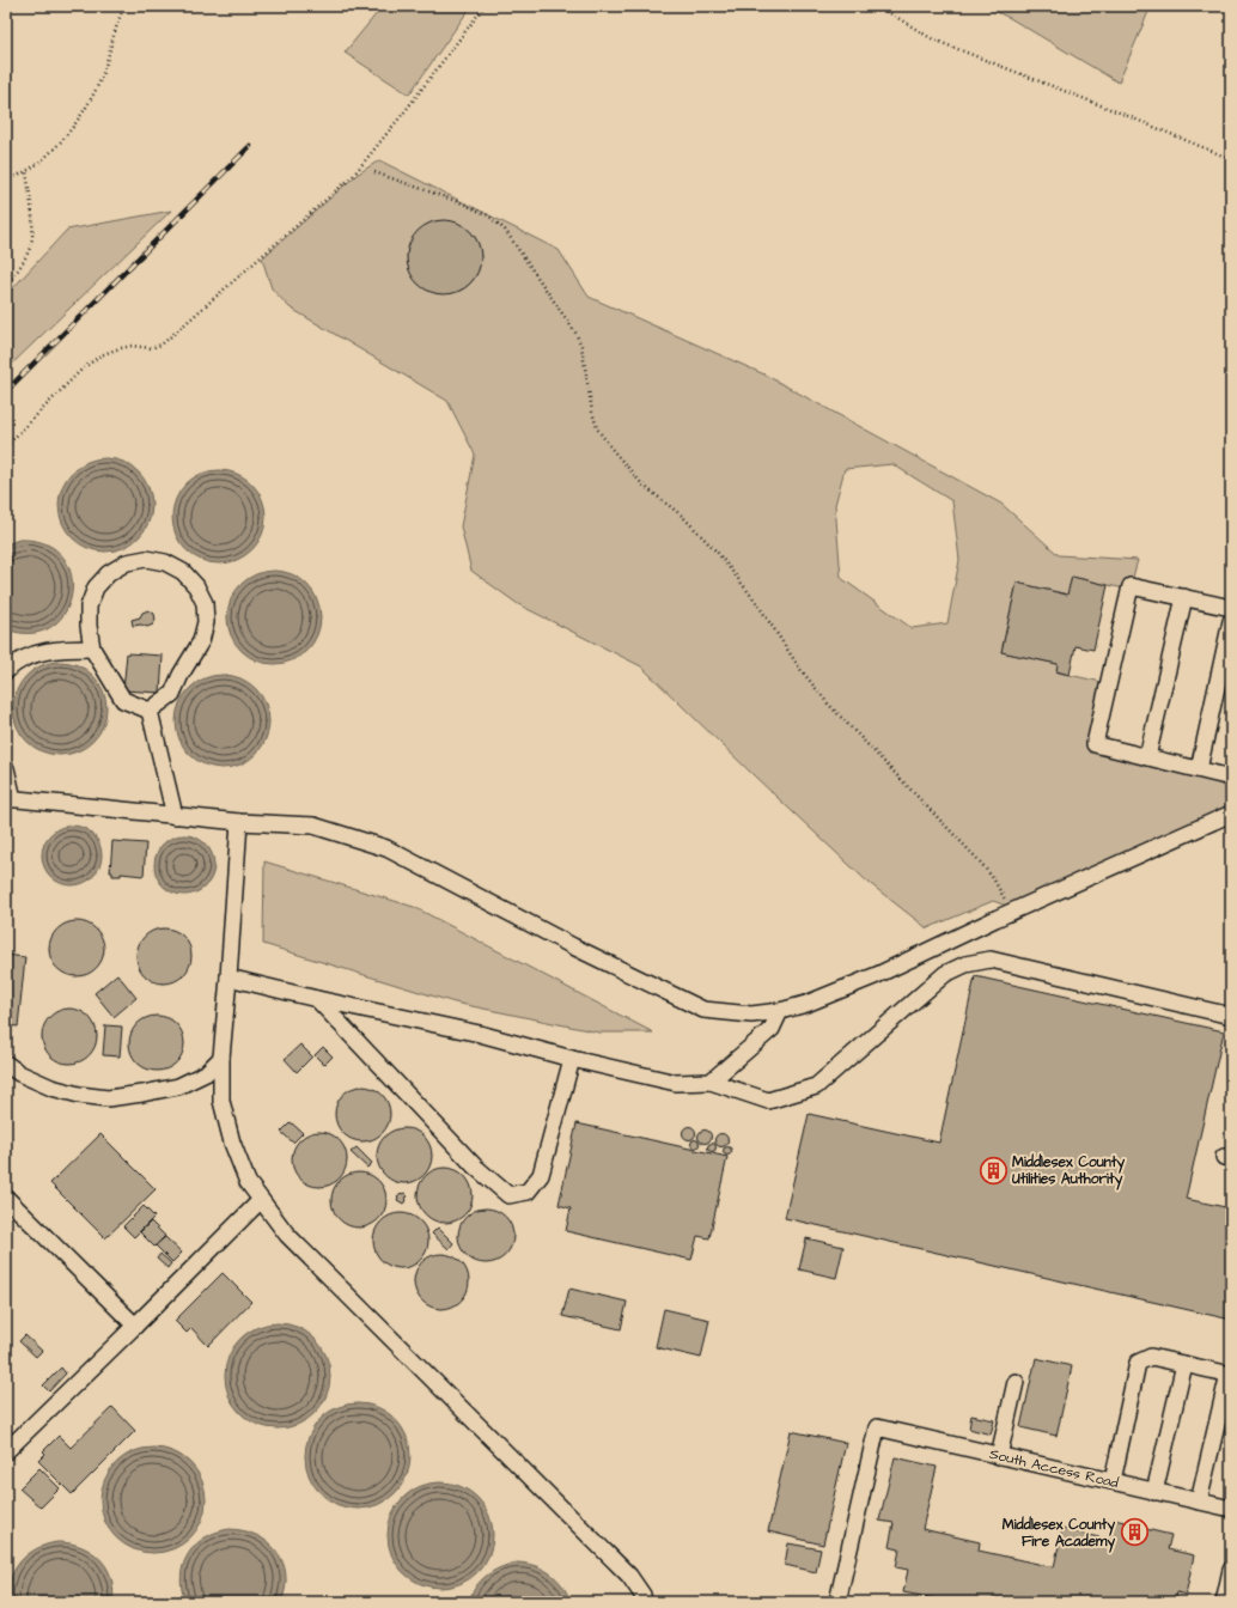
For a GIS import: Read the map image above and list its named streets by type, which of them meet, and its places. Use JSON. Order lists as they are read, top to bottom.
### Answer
{
  "streets": {
    "lane": ["South Access Road"]
  },
  "places": {
    "building": ["Middlesex County Utilities Authority", "Middlesex County Fire Academy"]
  }
}
